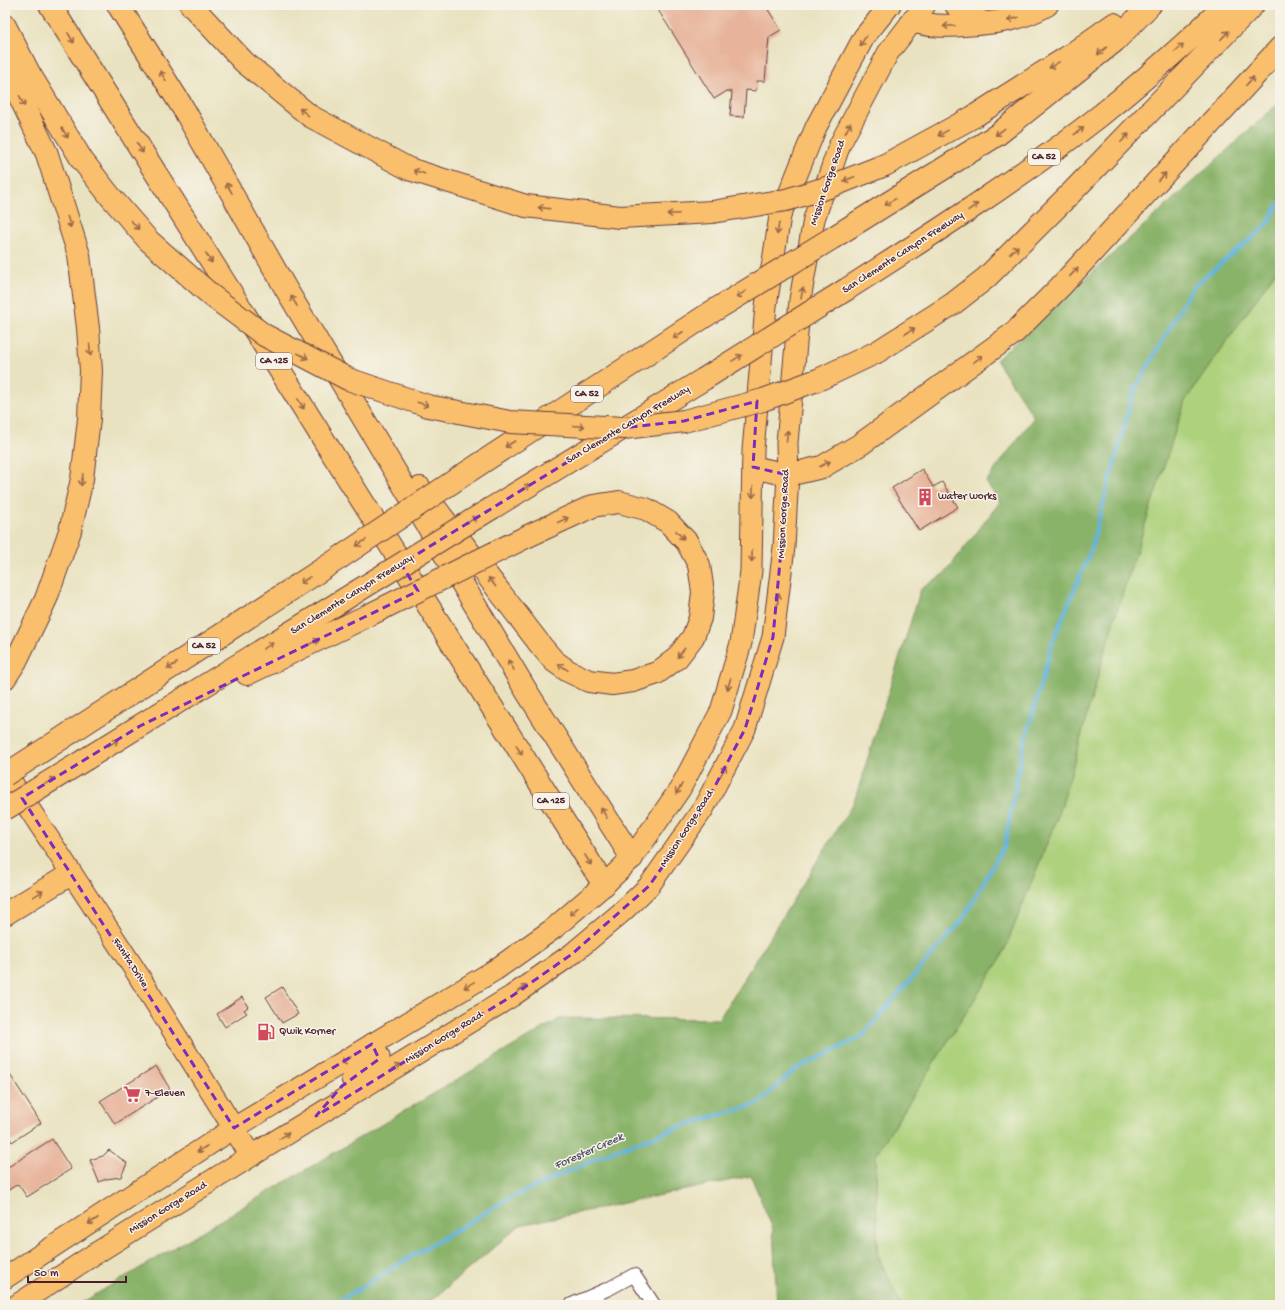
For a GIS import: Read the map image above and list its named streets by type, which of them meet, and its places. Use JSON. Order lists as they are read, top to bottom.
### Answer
{
  "streets": {
    "highway": ["CA 52", "San Clemente Canyon Freeway", "CA 125"],
    "main road": ["Mission Gorge Road", "Fanita Drive"]
  },
  "crossings": [
    ["Mission Gorge Road", "CA 125"],
    ["Mission Gorge Road", "Fanita Drive"]
  ],
  "water": ["Forester Creek"],
  "places": {
    "building": ["water works"],
    "fuel station": ["Qwik Korner"],
    "supermarket": ["7-Eleven"]
  },
  "scale_bar": "50 m"
}
